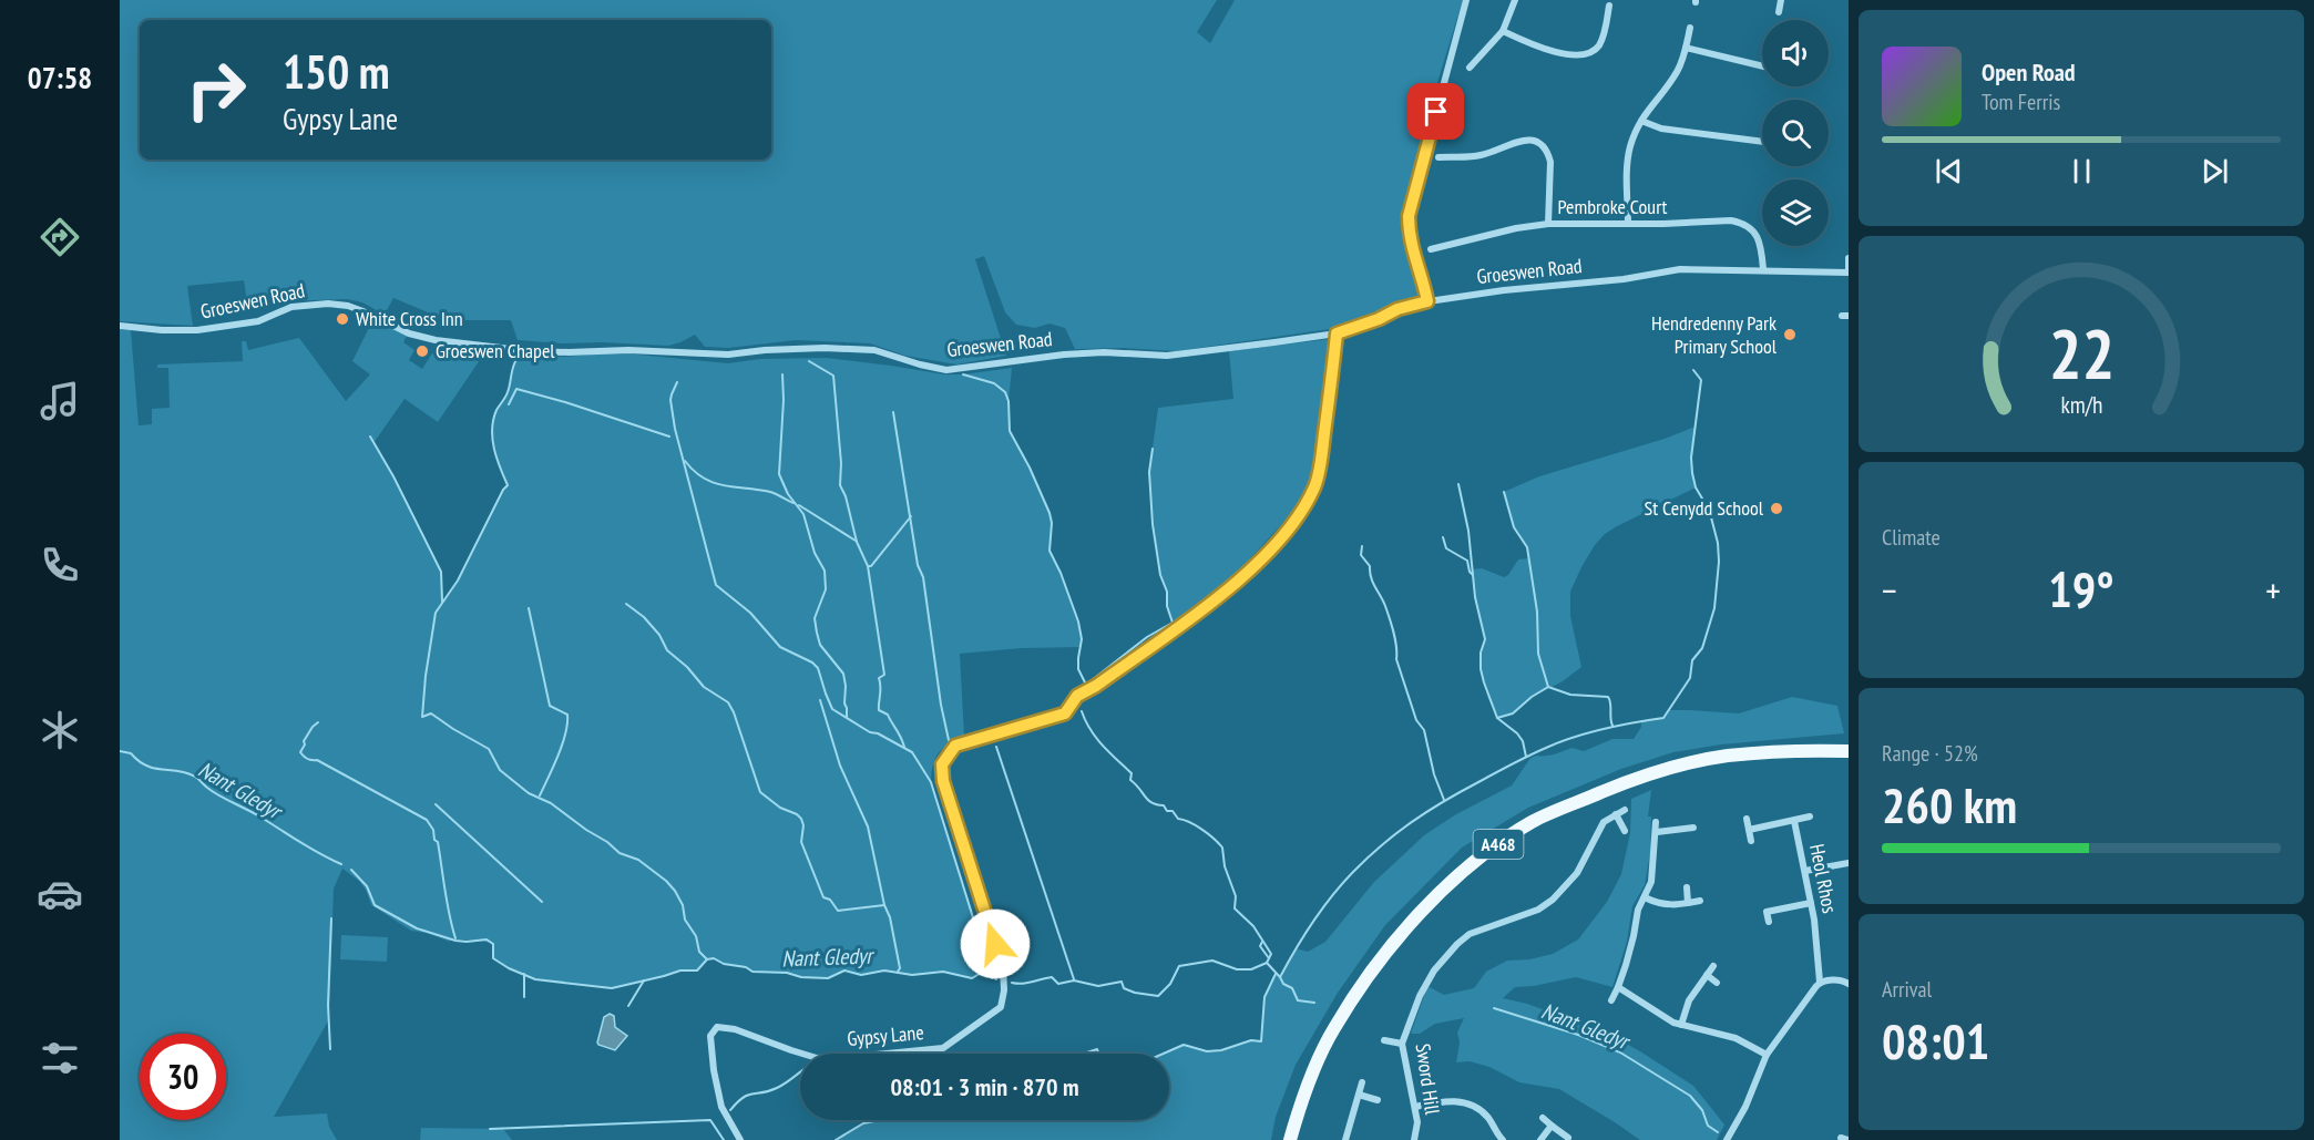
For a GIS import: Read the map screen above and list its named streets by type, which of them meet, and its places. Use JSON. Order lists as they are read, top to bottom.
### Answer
{
  "streets": {
    "main road": ["A468"],
    "street": [
      "Pembroke Court",
      "Groeswen Road",
      "Heol Rhos",
      "Gypsy Lane",
      "Sword Hill"
    ]
  },
  "crossings": [
    ["Pembroke Court", "Groeswen Road"],
    ["Groeswen Road", "Gypsy Lane"]
  ],
  "water": ["Nant Gledyr"],
  "places": [
    "White Cross Inn",
    "Hendredenny Park Primary School",
    "Groeswen Chapel",
    "St Cenydd School"
  ],
  "page": {
    "tabs": "07:58",
    "turn": ["150 m", "Gypsy Lane"],
    "song": ["Open Road", "Tom Ferris"],
    "tile": [
      "Climate",
      ["Range · 52%", "260 km"],
      ["Arrival", "08:01"]
    ],
    "heat": ["−", "19°", "+"],
    "limit": "30",
    "trip": "08:01 · 3 min · 870 m",
    "gauge": ["22", "km/h"]
  }
}
